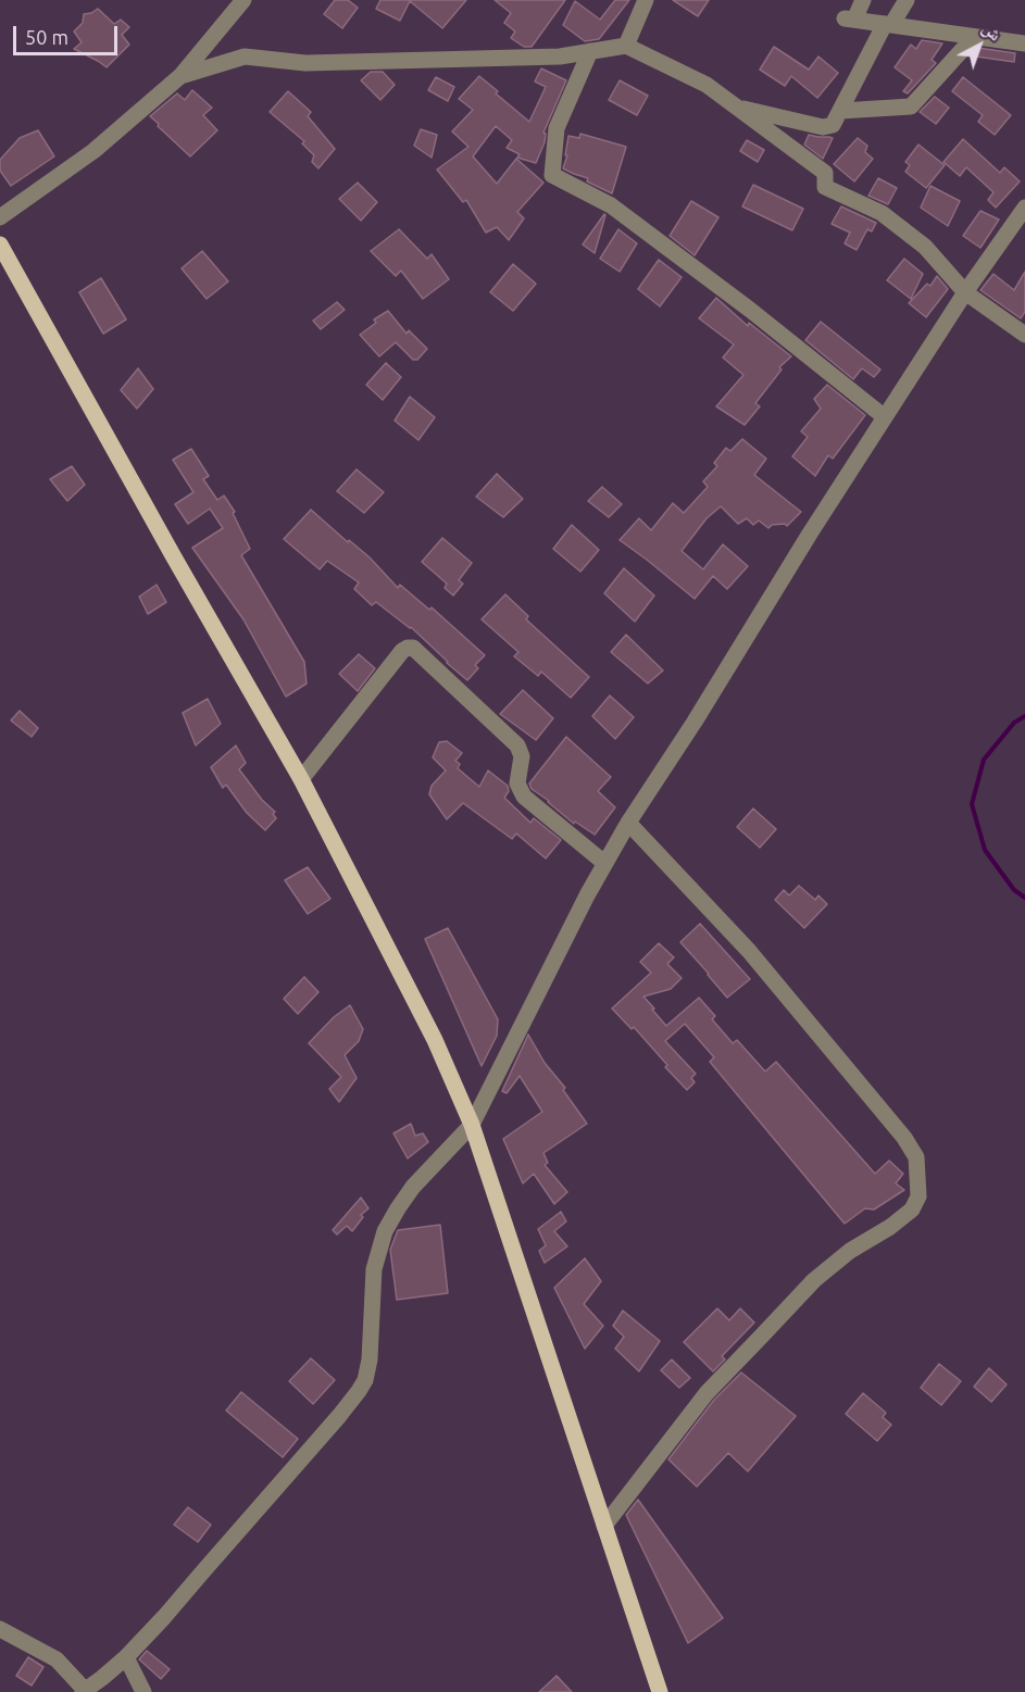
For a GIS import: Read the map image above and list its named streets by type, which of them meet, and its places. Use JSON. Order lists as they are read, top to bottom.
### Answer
{
  "scale_bar": "50 m",
  "north": "top right"
}
